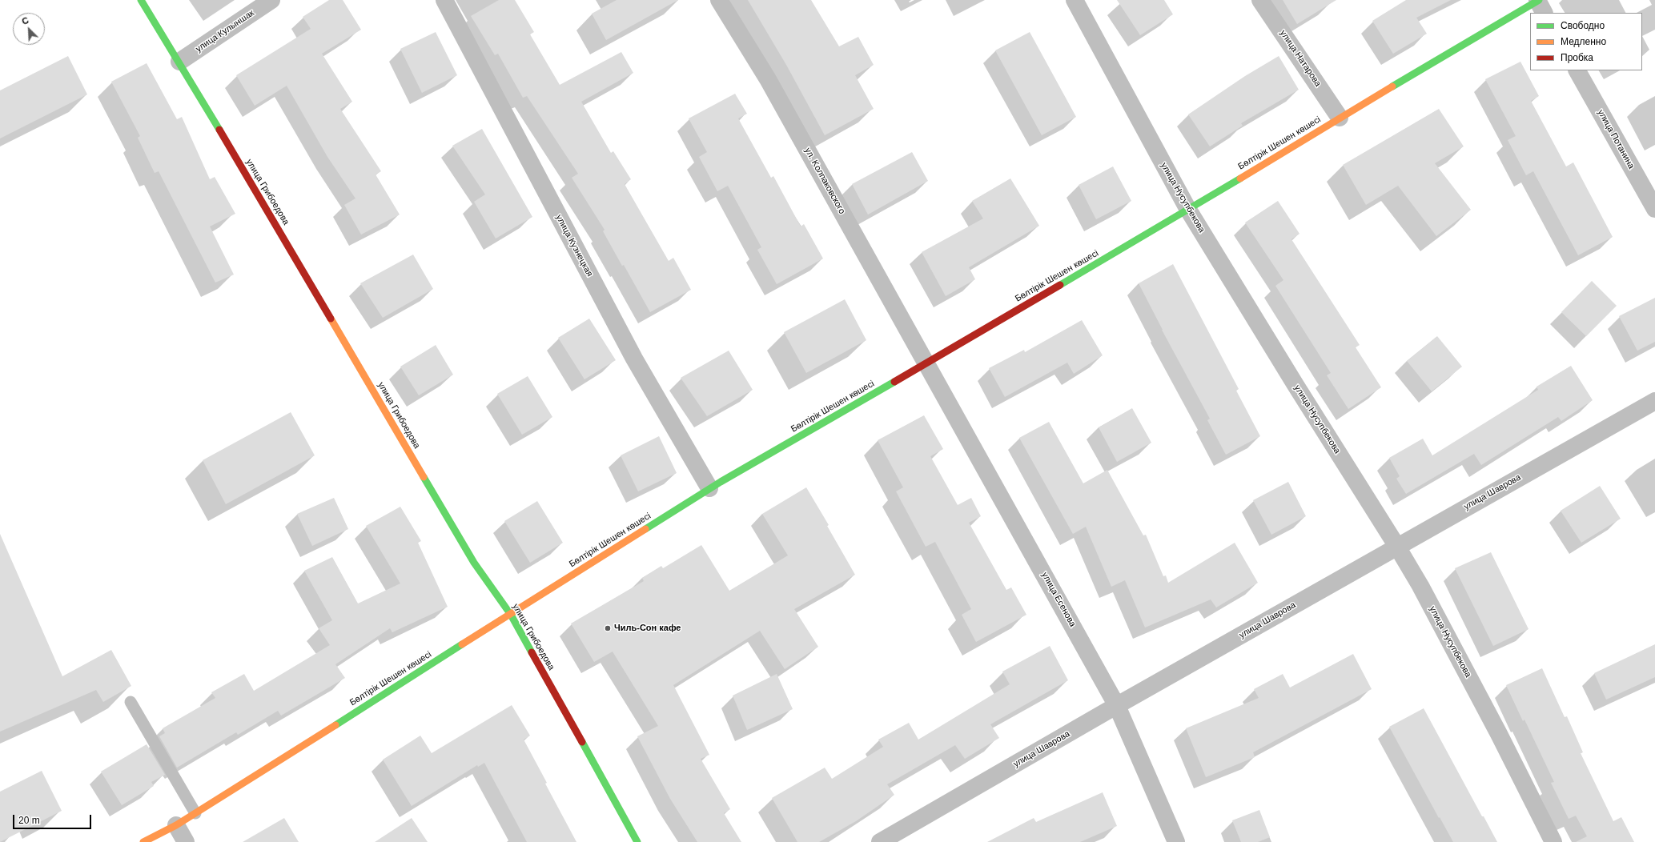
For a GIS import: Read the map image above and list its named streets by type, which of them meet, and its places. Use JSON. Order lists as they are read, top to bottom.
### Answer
{
  "streets": {
    "street": [
      "улица Кулыншак",
      "улица Натарова",
      "улица Потанина",
      "Бөлтірік Шешен көшесі",
      "ул. Kолпаковского",
      "улица Грибоедова",
      "улица Нусупбекова",
      "улица Кузнецкая",
      "улица Шаврова",
      "улица Есенова"
    ]
  },
  "crossings": [
    ["улица Кулыншак", "улица Грибоедова"],
    ["улица Натарова", "Бөлтірік Шешен көшесі"],
    ["Бөлтірік Шешен көшесі", "ул. Kолпаковского"],
    ["Бөлтірік Шешен көшесі", "улица Грибоедова"],
    ["Бөлтірік Шешен көшесі", "улица Нусупбекова"],
    ["Бөлтірік Шешен көшесі", "улица Кузнецкая"],
    ["Бөлтірік Шешен көшесі", "улица Есенова"],
    ["ул. Kолпаковского", "улица Есенова"],
    ["улица Нусупбекова", "улица Шаврова"],
    ["улица Шаврова", "улица Есенова"]
  ],
  "places": ["Чиль-Сон кафе"],
  "legend": ["Свободно", "Медленно", "Пробка"],
  "scale_bar": "20 m",
  "north": "top left"
}
